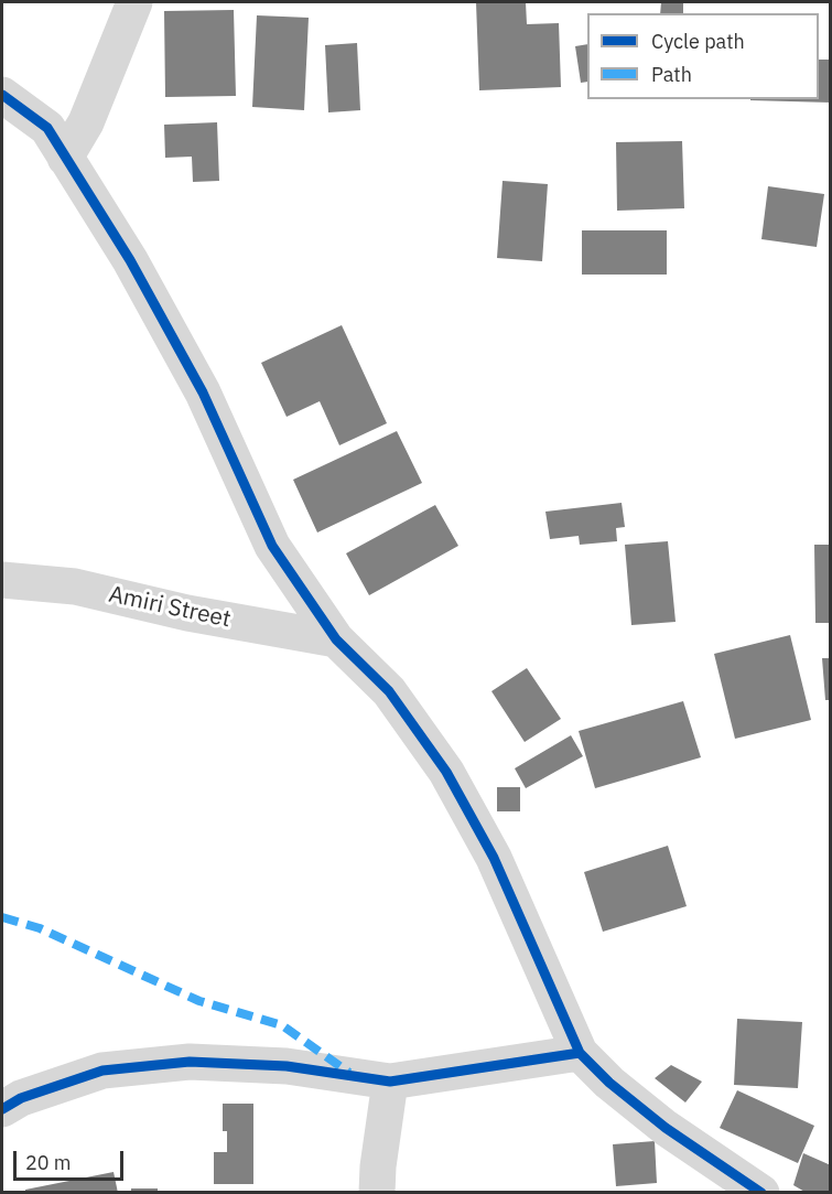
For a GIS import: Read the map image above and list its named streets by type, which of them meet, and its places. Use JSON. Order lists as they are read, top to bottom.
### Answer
{
  "streets": {
    "street": ["Amiri Street"]
  },
  "legend": ["Cycle path", "Path"],
  "scale_bar": "20 m"
}
